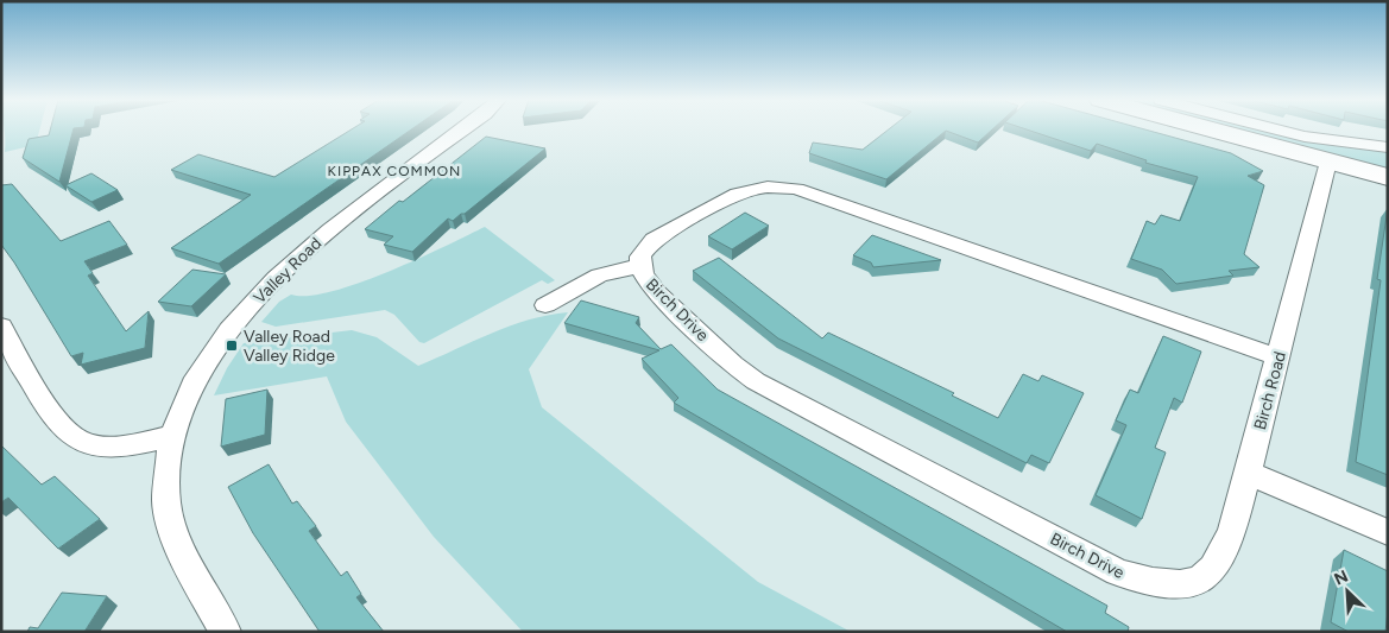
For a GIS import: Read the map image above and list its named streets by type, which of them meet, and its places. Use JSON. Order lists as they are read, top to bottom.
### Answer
{
  "streets": {
    "street": ["Valley Road", "Birch Drive", "Birch Road"]
  },
  "crossings": [
    ["Birch Drive", "Birch Road"]
  ],
  "districts": ["KIPPAX COMMON"],
  "places": {
    "transit": ["Valley Road Valley Ridge"]
  },
  "north": "top left"
}
